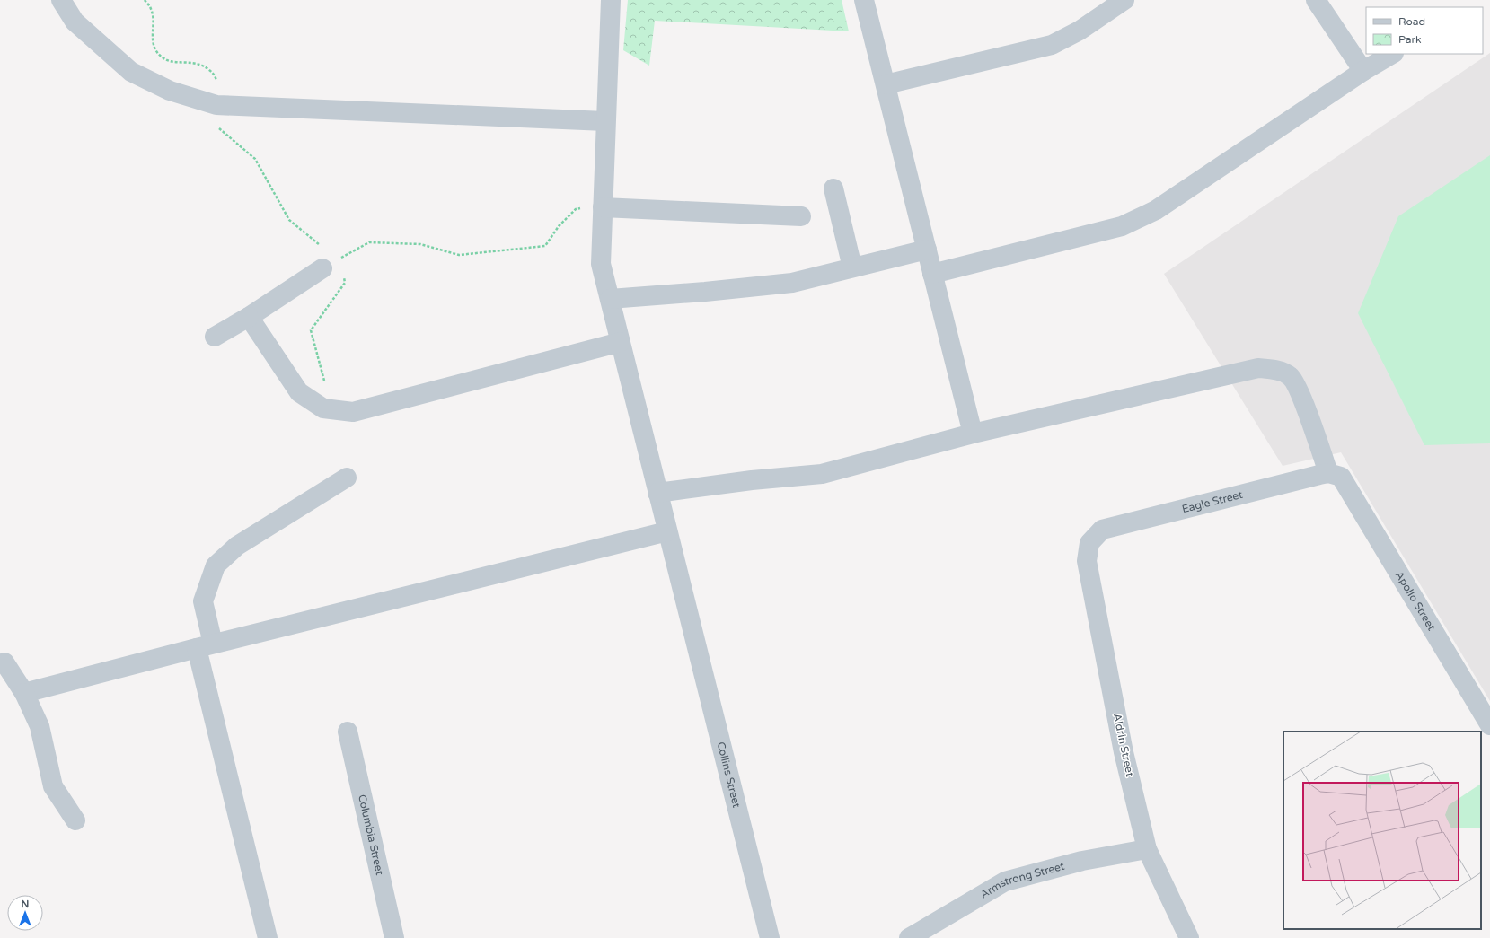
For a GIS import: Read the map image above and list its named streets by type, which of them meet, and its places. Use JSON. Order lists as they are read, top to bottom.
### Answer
{
  "streets": {
    "street": [
      "Eagle Street",
      "Apollo Street",
      "Aldrin Street",
      "Collins Street",
      "Columbia Street",
      "Armstrong Street"
    ]
  },
  "crossings": [
    ["Eagle Street", "Apollo Street"],
    ["Eagle Street", "Aldrin Street"],
    ["Apollo Street", "Collins Street"],
    ["Aldrin Street", "Armstrong Street"]
  ],
  "legend": ["Road", "Park"],
  "north": "top"
}
